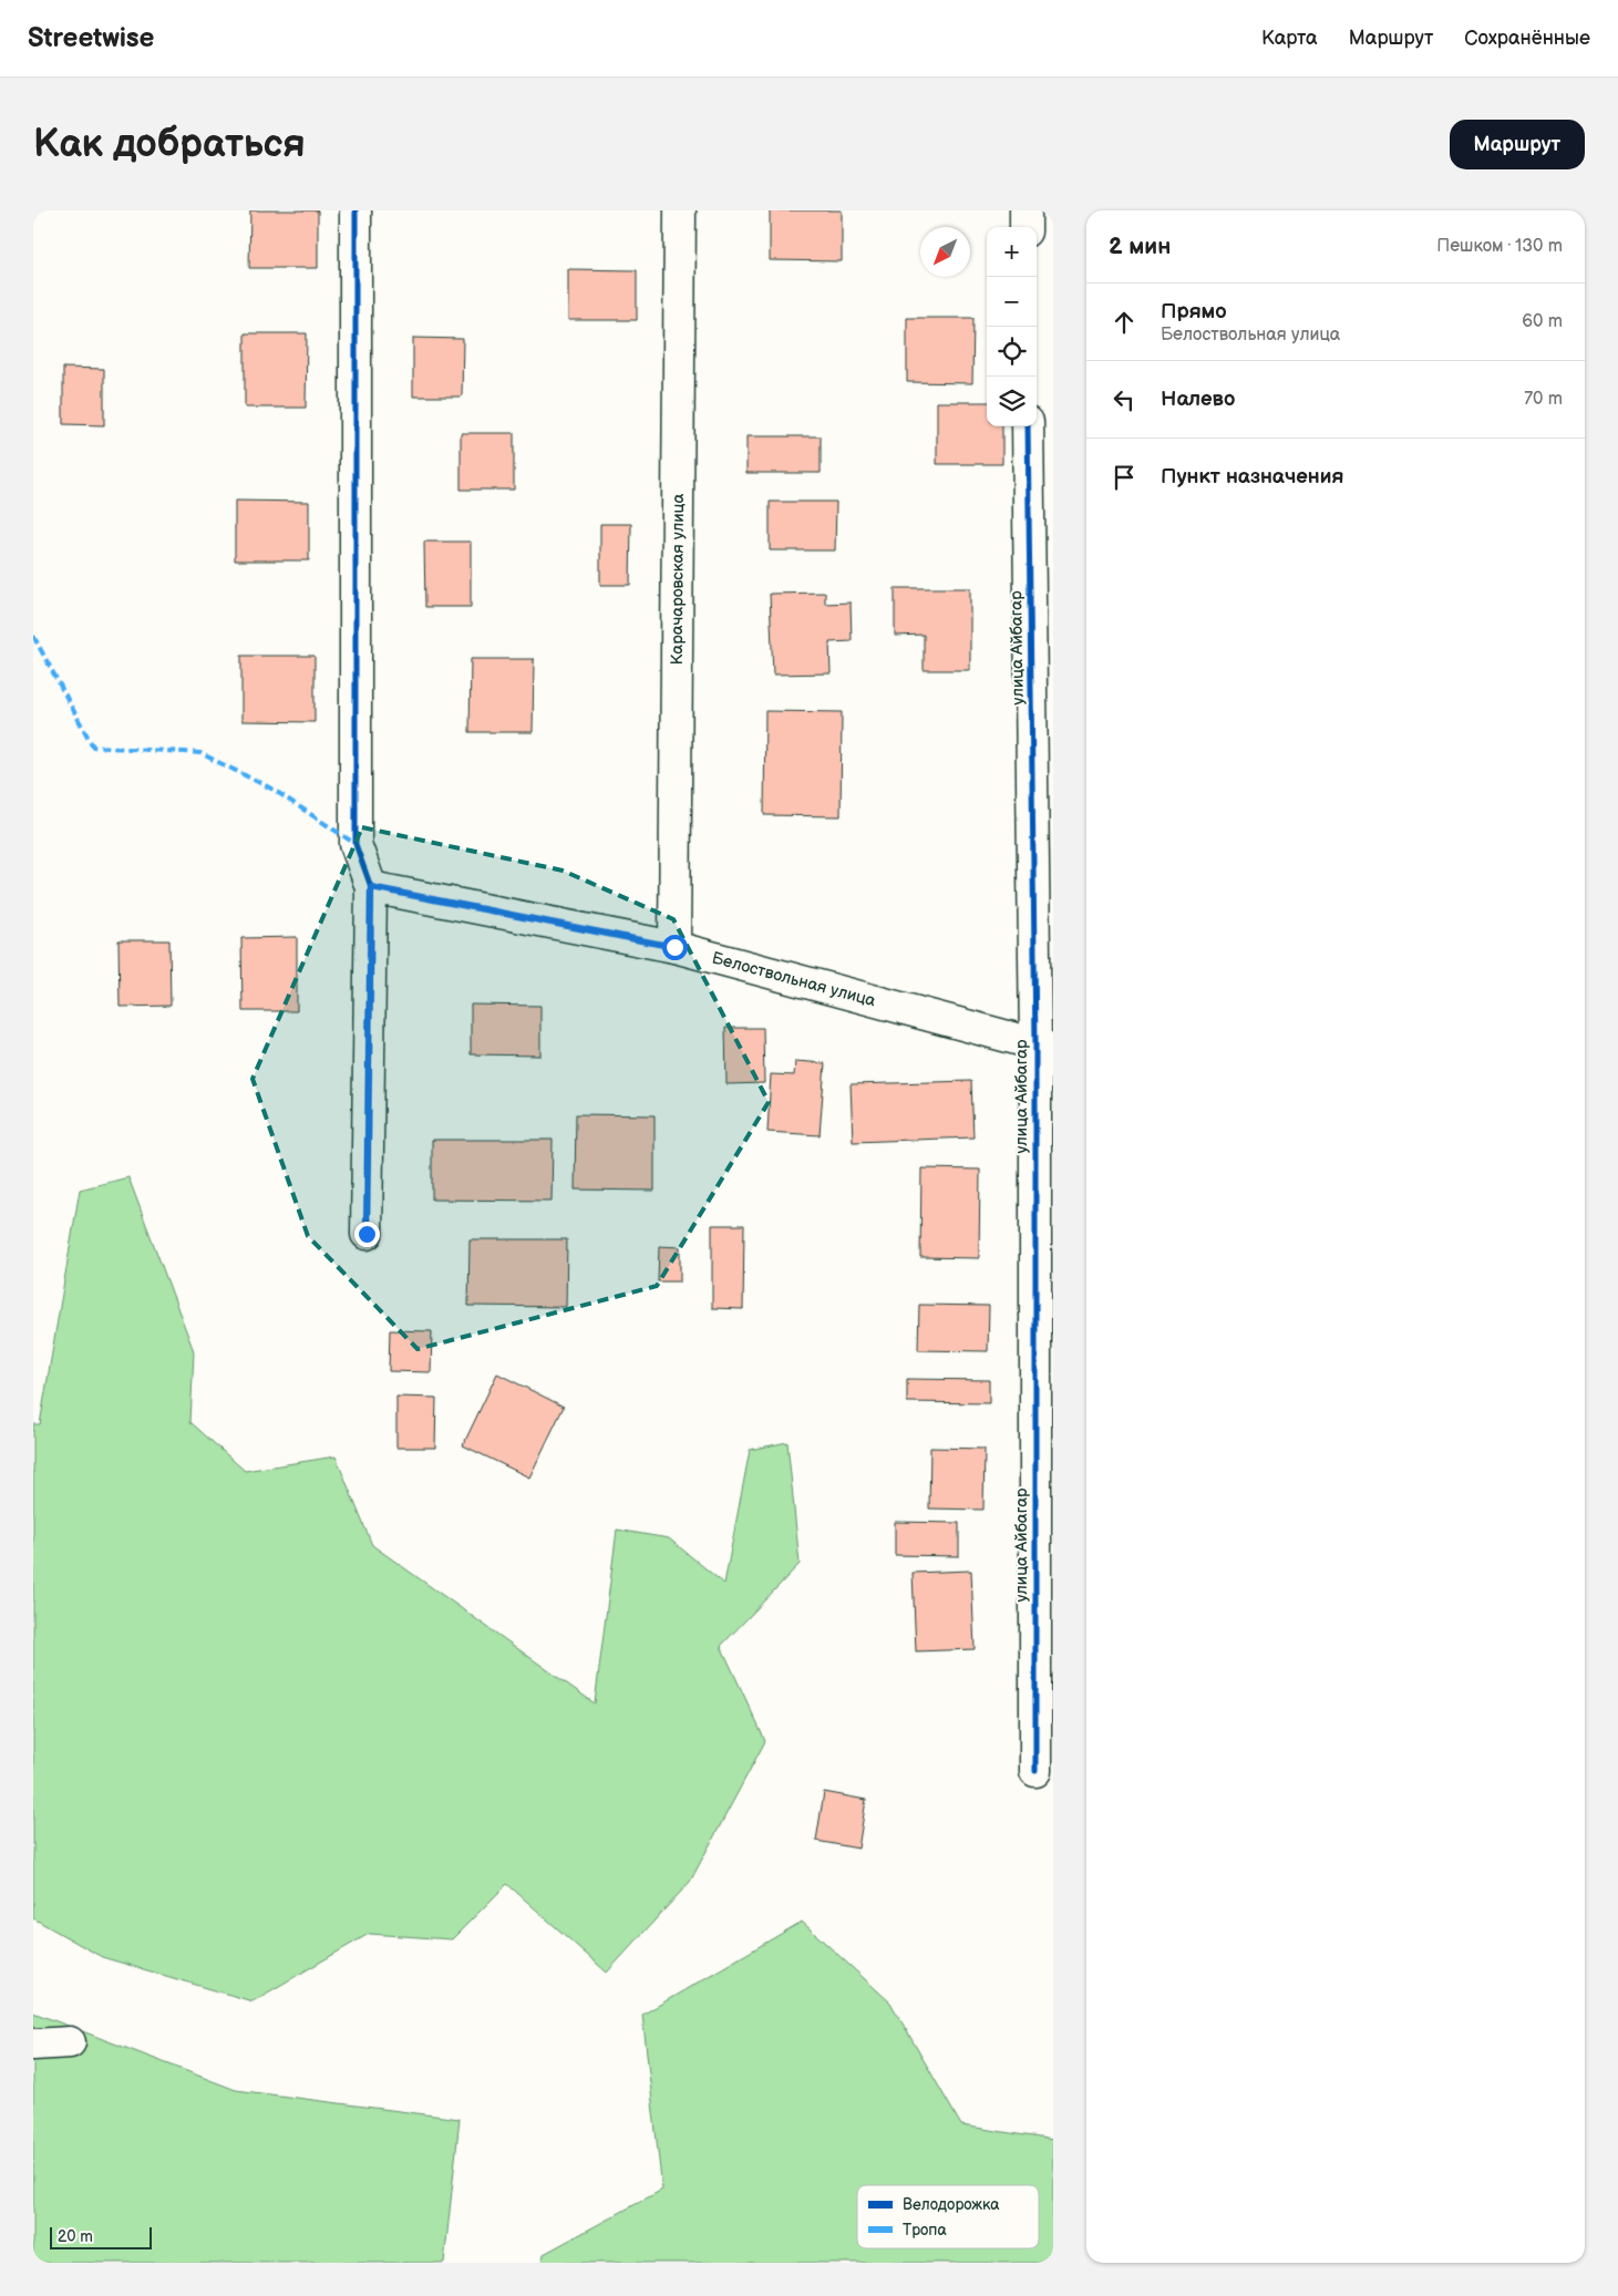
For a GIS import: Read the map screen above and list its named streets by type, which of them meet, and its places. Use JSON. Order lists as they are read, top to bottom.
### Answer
{
  "streets": {
    "street": ["Карачаровская улица", "улица Айбагар", "Белоствольная улица"]
  },
  "crossings": [
    ["Карачаровская улица", "Белоствольная улица"],
    ["улица Айбагар", "Белоствольная улица"]
  ],
  "legend": ["Велодорожка", "Тропа"],
  "scale_bar": "20 m",
  "north": "bottom left",
  "page": {
    "header": "Streetwise",
    "nav": ["Карта", "Маршрут", "Сохранённые"],
    "buttons": "Маршрут",
    "title": "Как добраться",
    "heading": ["2 мин", "Пешком · 130 m"],
    "map_buttons": ["+", "−"],
    "list": [
      ["Прямо", "Белоствольная улица", "60 m"],
      ["Налево", "70 m"],
      "Пункт назначения"
    ],
    "scale": "20 m"
  }
}
